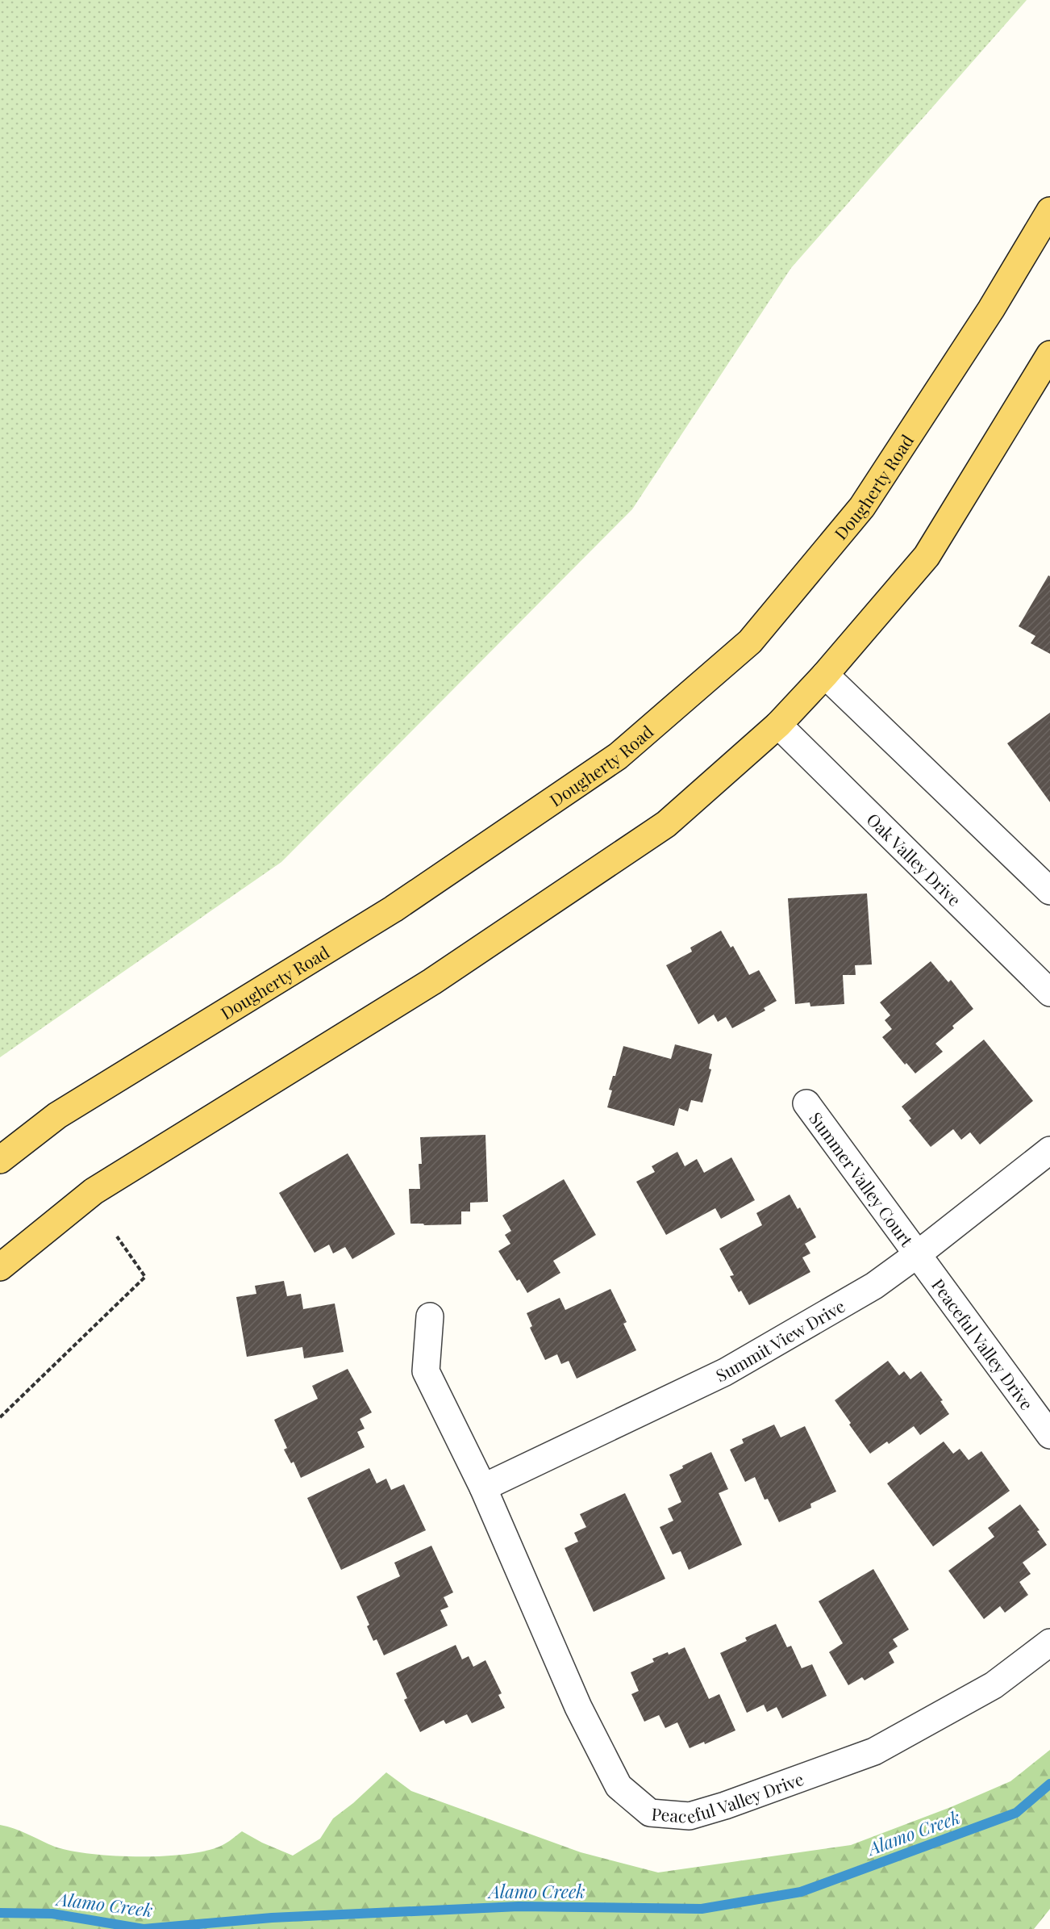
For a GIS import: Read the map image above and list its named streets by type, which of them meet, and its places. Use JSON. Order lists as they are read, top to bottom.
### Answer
{
  "streets": {
    "main road": ["Dougherty Road"],
    "street": [
      "Oak Valley Drive",
      "Summer Valley Court",
      "Summit View Drive",
      "Peaceful Valley Drive"
    ]
  },
  "crossings": [
    ["Summer Valley Court", "Summit View Drive"],
    ["Summer Valley Court", "Peaceful Valley Drive"],
    ["Summit View Drive", "Peaceful Valley Drive"]
  ],
  "water": ["Alamo Creek"]
}
